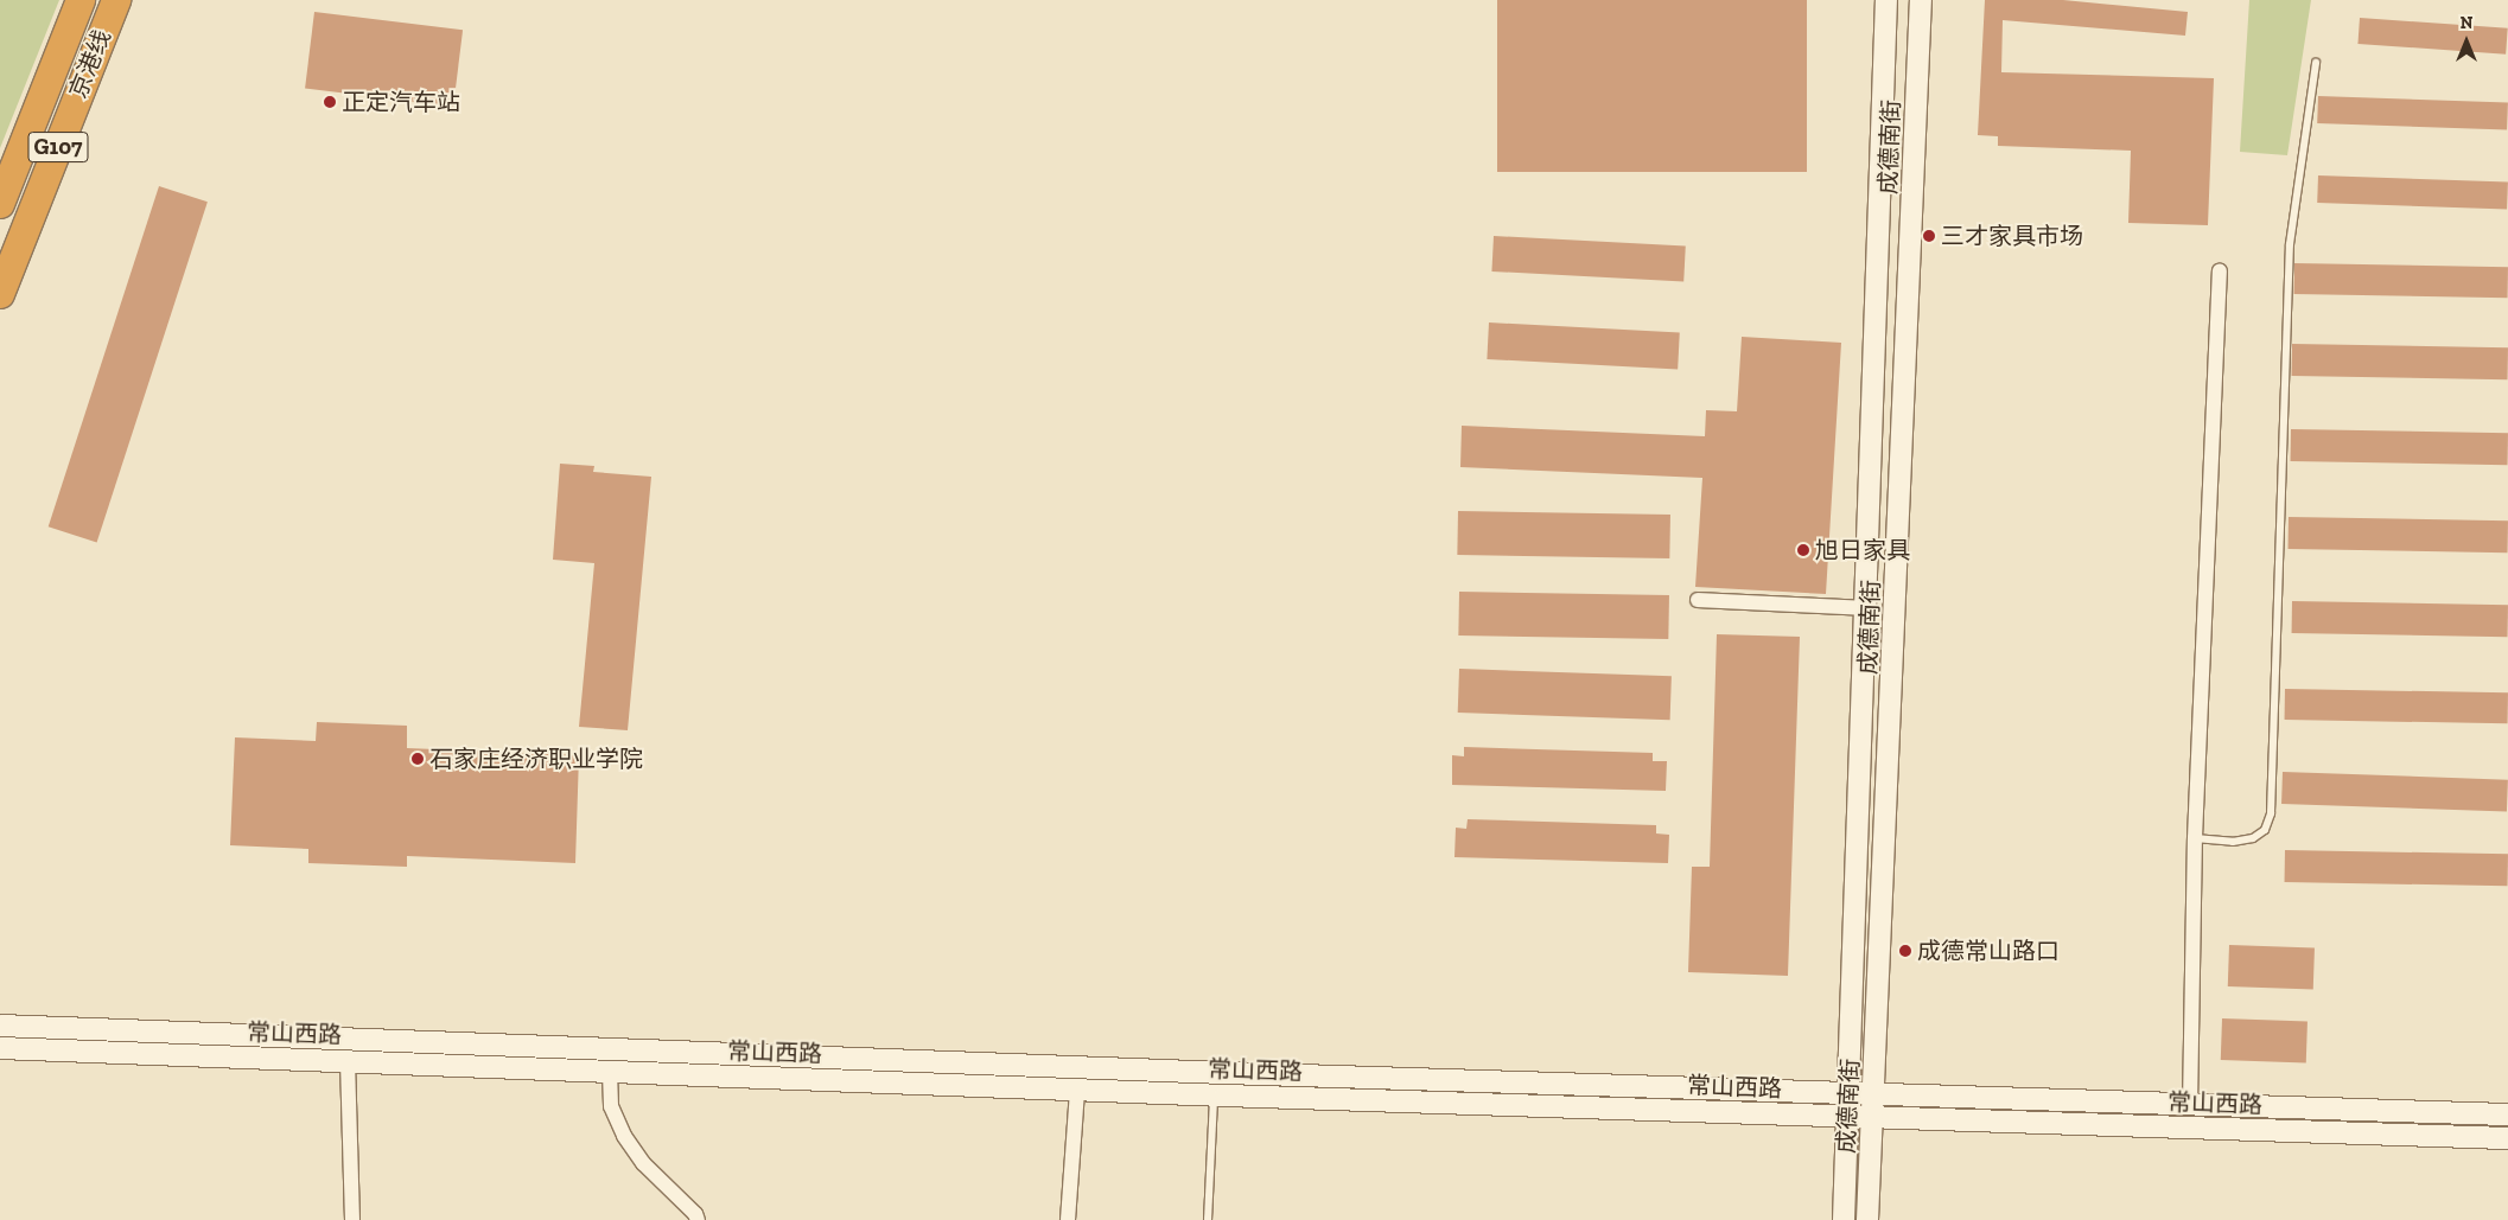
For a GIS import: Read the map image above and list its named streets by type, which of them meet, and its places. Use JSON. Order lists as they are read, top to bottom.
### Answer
{
  "streets": {
    "highway": ["京港线", "G107"],
    "main road": ["成德南街", "常山西路"]
  },
  "crossings": [
    ["成德南街", "常山西路"]
  ],
  "places": [
    "正定汽车站",
    "三才家具市场",
    "旭日家具",
    "石家庄经济职业学院",
    "成德常山路口"
  ],
  "north": "top"
}
